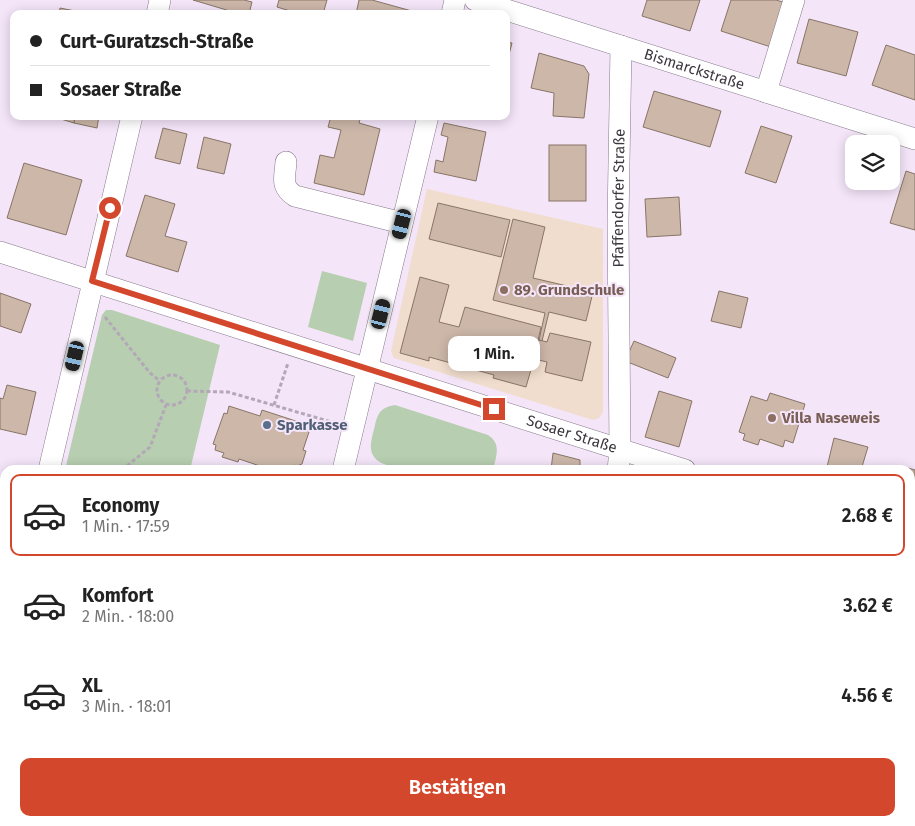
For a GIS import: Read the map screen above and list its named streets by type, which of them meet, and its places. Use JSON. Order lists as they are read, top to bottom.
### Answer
{
  "streets": {
    "street": ["Bismarckstraße", "Pfaffendorfer Straße", "Sosaer Straße"]
  },
  "crossings": [
    ["Bismarckstraße", "Pfaffendorfer Straße"],
    ["Pfaffendorfer Straße", "Sosaer Straße"]
  ],
  "places": ["89. Grundschule", "Villa Naseweis", "Sparkasse"],
  "page": {
    "banner": ["Curt-Guratzsch-Straße", "Sosaer Straße"],
    "bubble": "1 Min.",
    "list": [
      {
        "name": "Economy",
        "note": "1 Min. · 17:59",
        "value": "2.68 €"
      },
      {
        "name": "Komfort",
        "note": "2 Min. · 18:00",
        "value": "3.62 €"
      },
      {
        "name": "XL",
        "note": "3 Min. · 18:01",
        "value": "4.56 €"
      }
    ],
    "buttons": "Bestätigen"
  }
}
